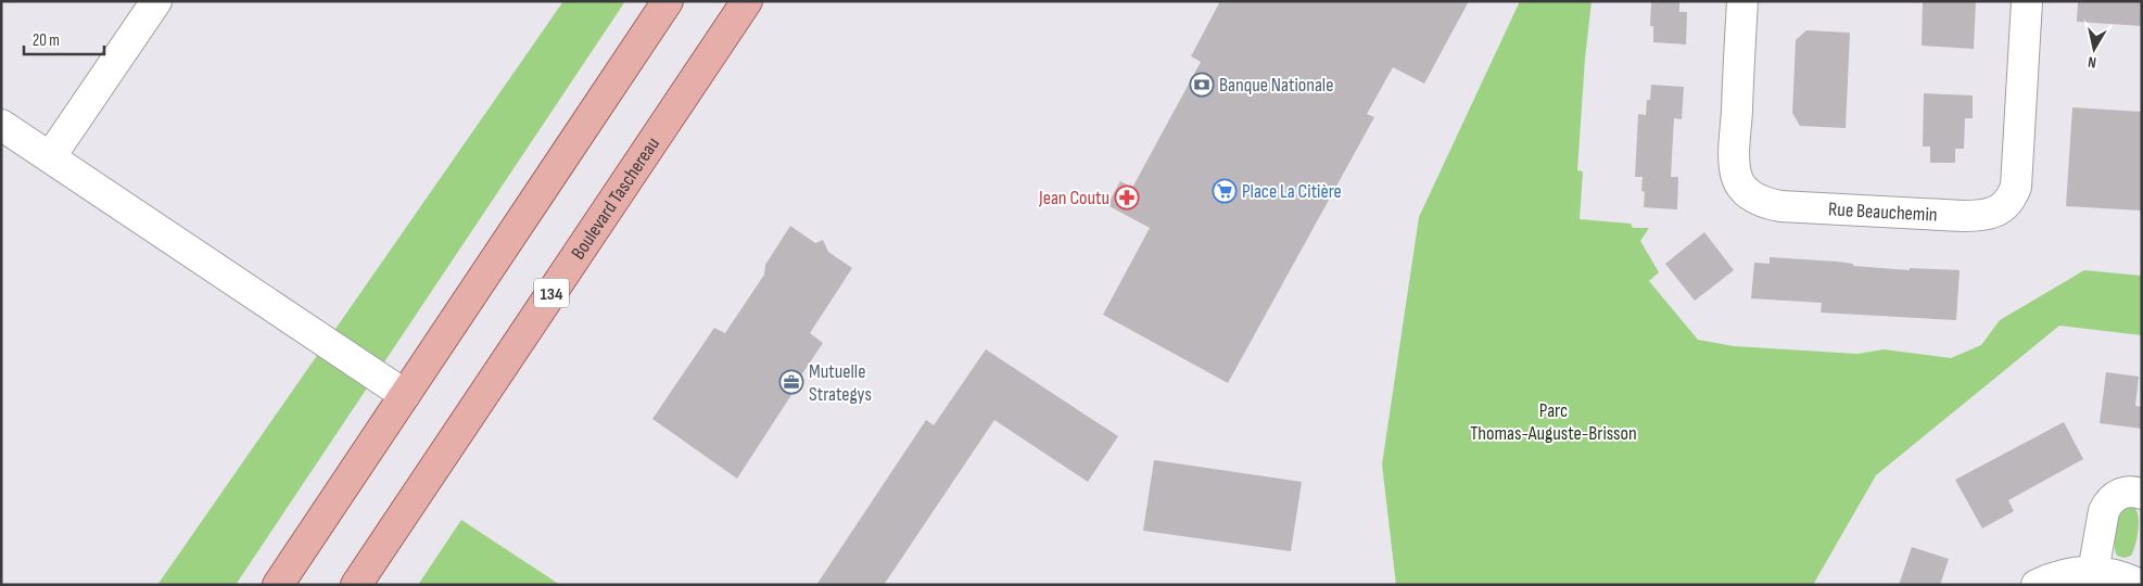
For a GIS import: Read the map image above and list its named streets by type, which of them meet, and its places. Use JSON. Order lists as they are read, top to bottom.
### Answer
{
  "streets": {
    "main road": ["Boulevard Taschereau", "134"],
    "street": ["Rue Beauchemin"]
  },
  "parks": ["Parc Thomas-Auguste-Brisson"],
  "places": {
    "bank": ["Banque Nationale"],
    "supermarket": ["Place La Citière"],
    "pharmacy": ["Jean Coutu"],
    "office": ["Mutuelle Strategys"]
  },
  "scale_bar": "20 m",
  "north": "bottom"
}
